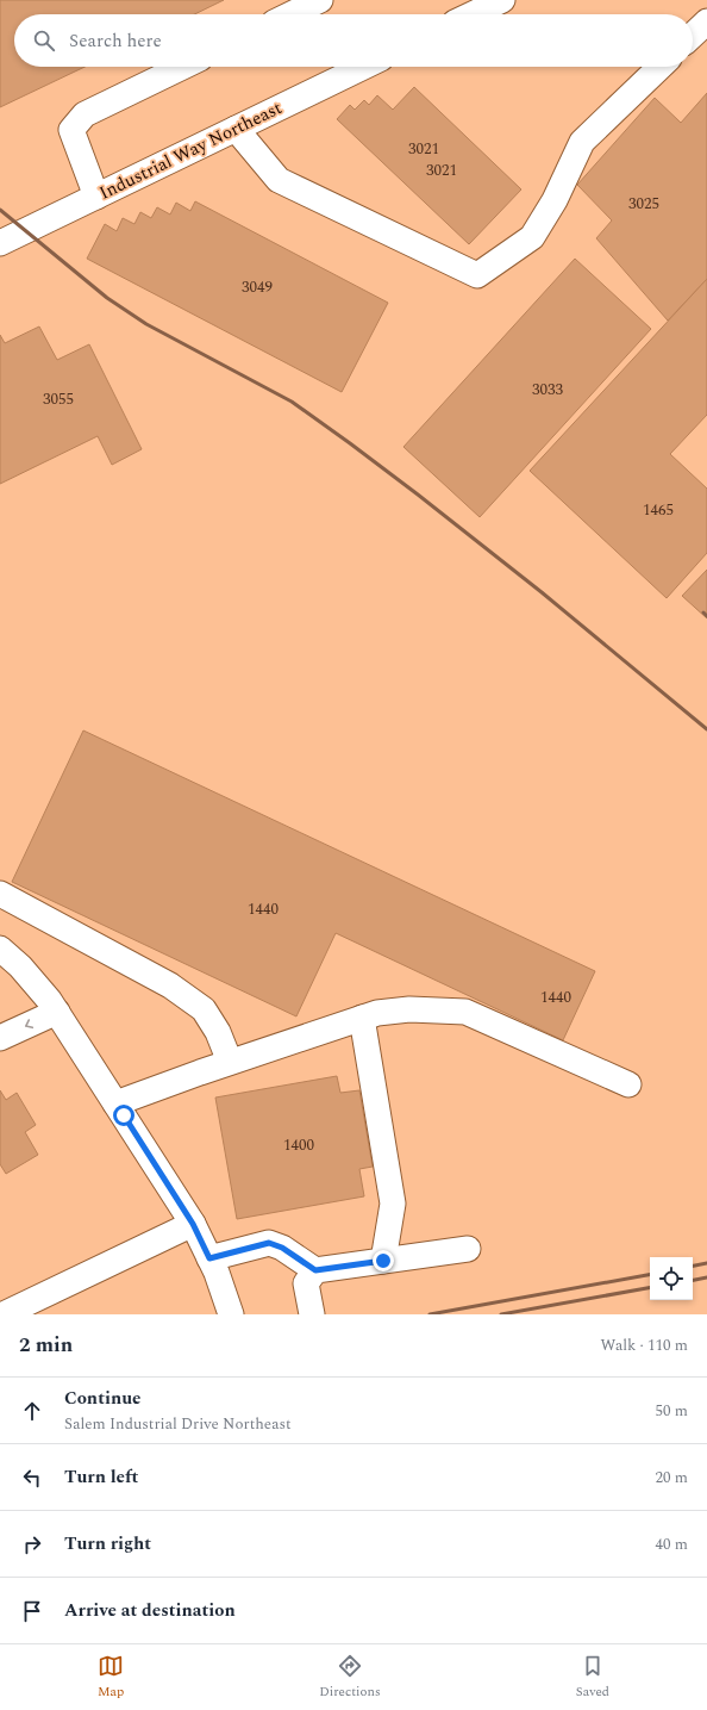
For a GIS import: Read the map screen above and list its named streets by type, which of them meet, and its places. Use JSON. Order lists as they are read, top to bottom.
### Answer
{
  "streets": {
    "street": ["Industrial Way Northeast"]
  },
  "house_numbers": [
    "3021",
    "3021",
    "3025",
    "3049",
    "3033",
    "3055",
    "1465",
    "1440",
    "1440",
    "1400"
  ],
  "page": {
    "search": "Search here",
    "heading": ["2 min", "Walk · 110 m"],
    "list": [
      ["Continue", "Salem Industrial Drive Northeast", "50 m"],
      ["Turn left", "20 m"],
      ["Turn right", "40 m"],
      "Arrive at destination"
    ],
    "nav": ["Map", "Directions", "Saved"]
  }
}
